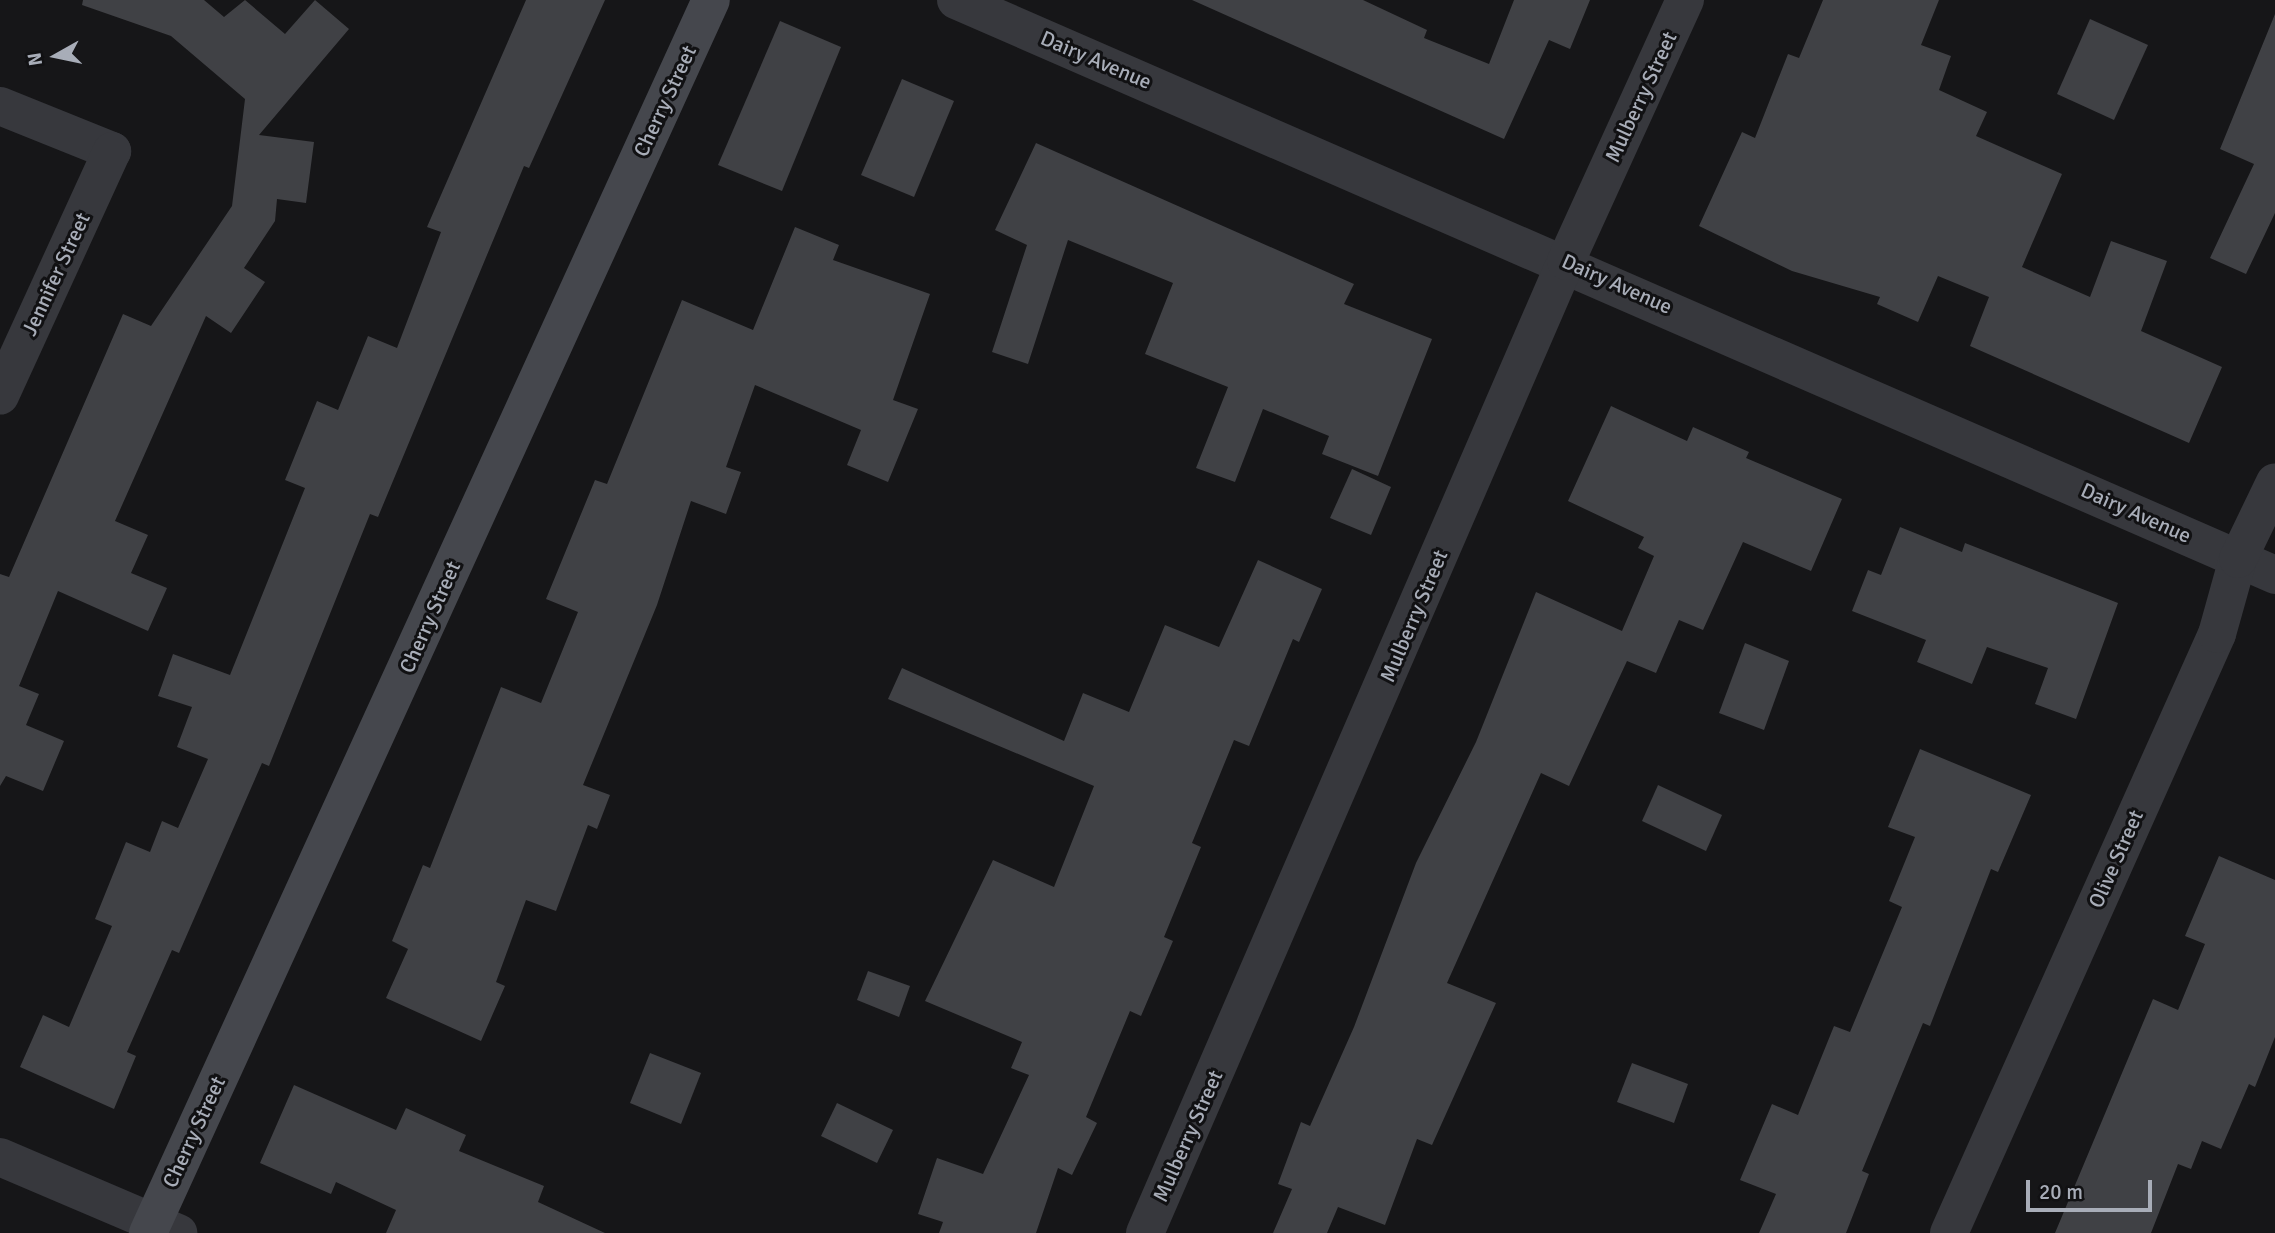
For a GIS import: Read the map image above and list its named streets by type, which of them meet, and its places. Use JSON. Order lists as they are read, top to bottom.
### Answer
{
  "streets": {
    "street": [
      "Dairy Avenue",
      "Mulberry Street",
      "Cherry Street",
      "Jennifer Street",
      "Olive Street"
    ]
  },
  "crossings": [
    ["Dairy Avenue", "Mulberry Street"],
    ["Dairy Avenue", "Olive Street"]
  ],
  "scale_bar": "20 m",
  "north": "left"
}
